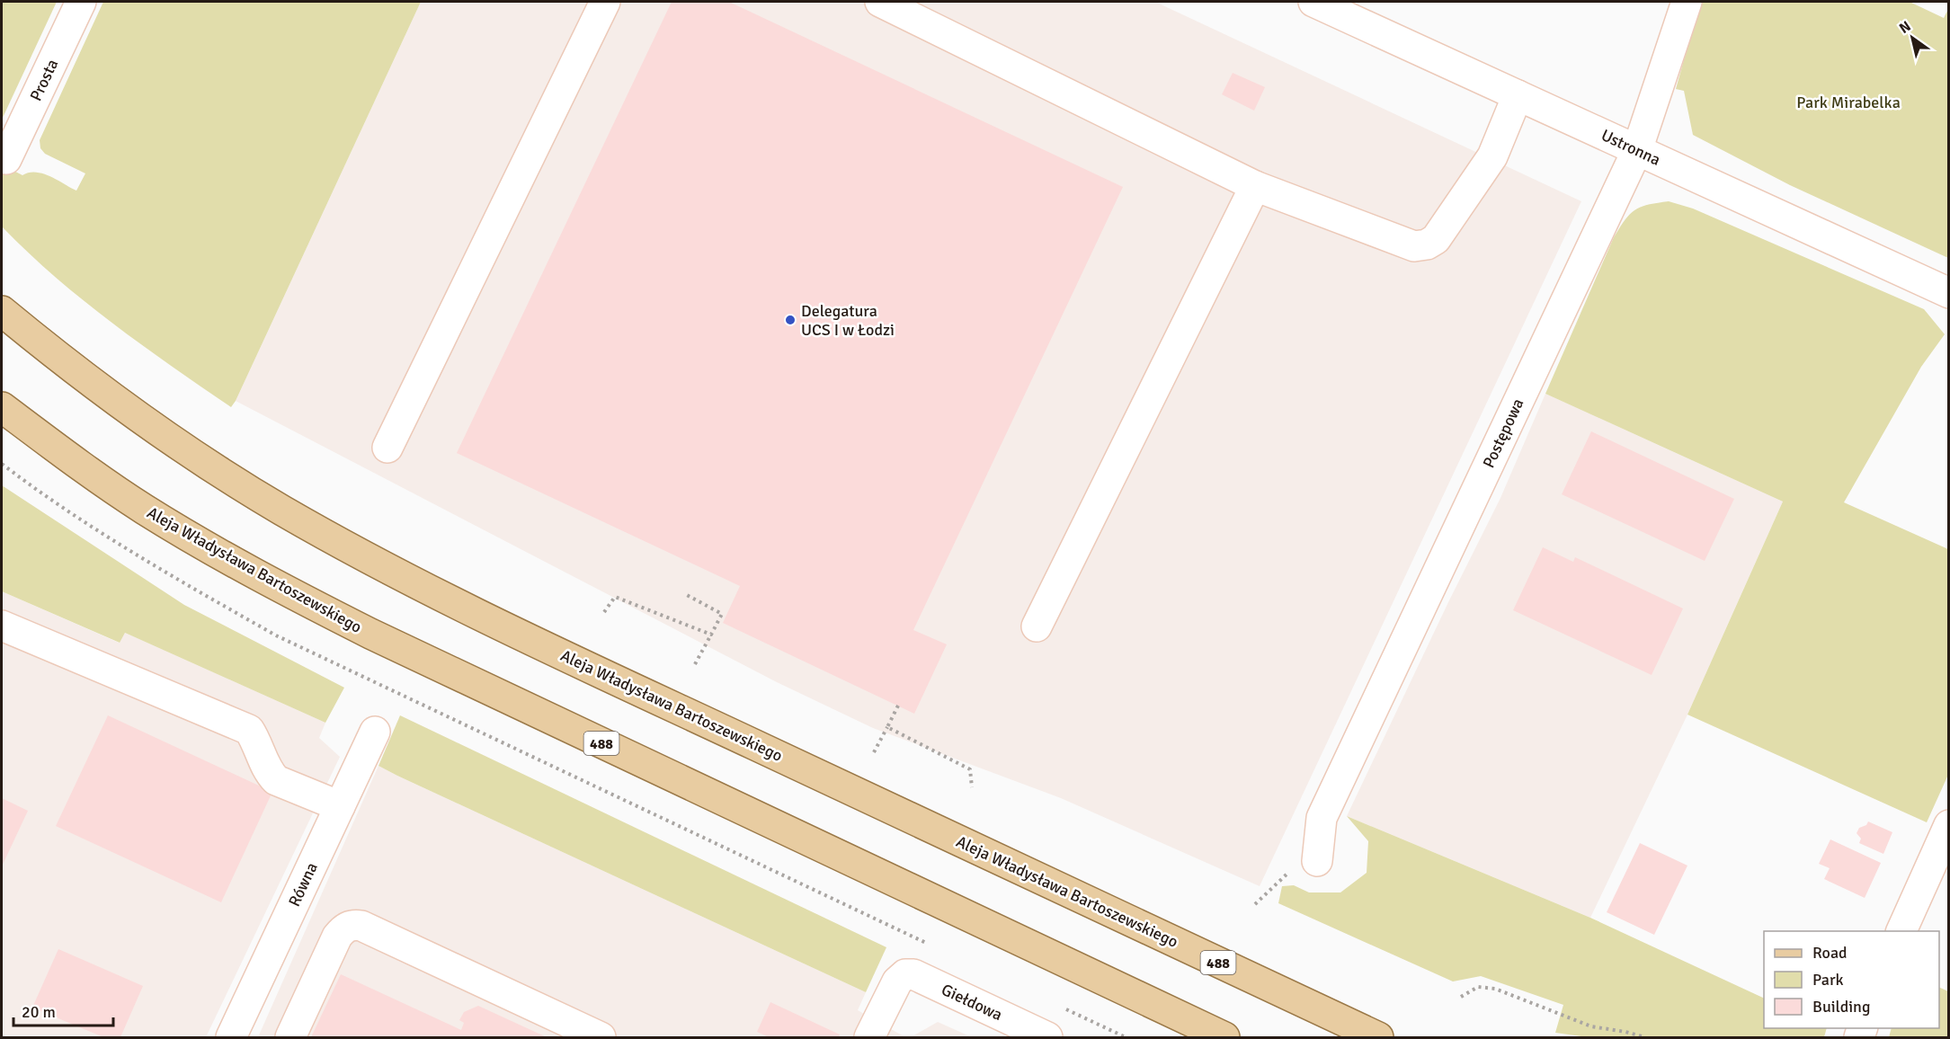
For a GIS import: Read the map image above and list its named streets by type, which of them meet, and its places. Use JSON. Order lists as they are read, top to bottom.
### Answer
{
  "streets": {
    "main road": ["Aleja Władysława Bartoszewskiego", "488"],
    "street": [
      "Prosta",
      "Ustronna",
      "Postępowa",
      "Równa",
      "Giełdowa"
    ]
  },
  "crossings": [
    ["Ustronna", "Postępowa"]
  ],
  "parks": ["Park Mirabelka"],
  "places": ["Delegatura UCS I w Łodzi"],
  "legend": ["Road", "Park", "Building"],
  "scale_bar": "20 m",
  "north": "top left"
}
